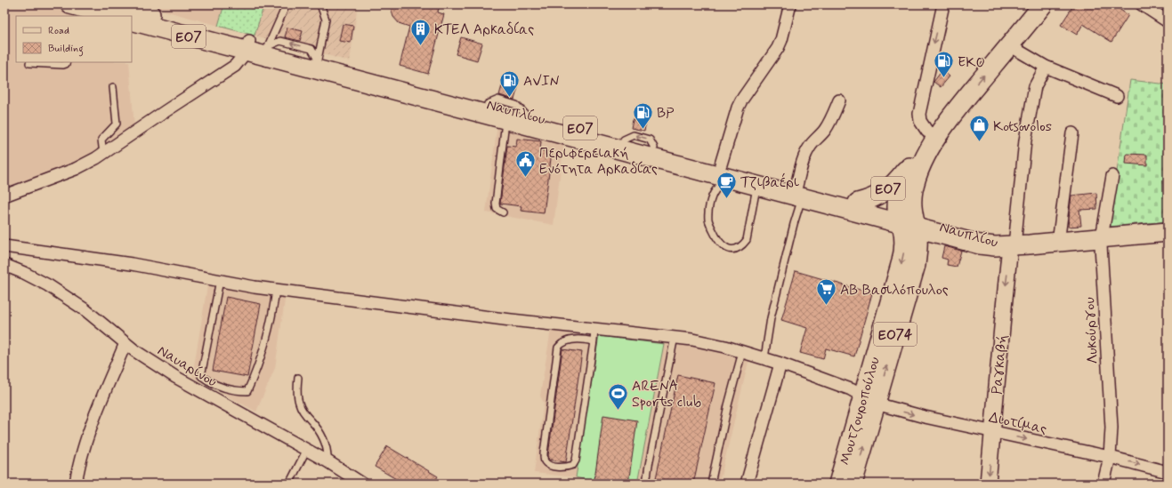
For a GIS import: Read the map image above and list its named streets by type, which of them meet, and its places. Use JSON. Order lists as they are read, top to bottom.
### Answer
{
  "streets": {
    "main road": [
      "ΕΟ7",
      "Ναυπλίου",
      "ΕΟ74",
      "Μουτζουροπούλου"
    ],
    "street": [
      "Λυκούργου",
      "Ραγκαβή",
      "Ναυαρίνου",
      "Διοτίμας"
    ]
  },
  "crossings": [
    ["ΕΟ7", "Ναυπλίου"],
    ["ΕΟ7", "Μουτζουροπούλου"],
    ["Ναυπλίου", "Ραγκαβή"],
    ["Ναυπλίου", "Μουτζουροπούλου"],
    ["Λυκούργου", "Διοτίμας"],
    ["Ραγκαβή", "Διοτίμας"],
    ["Μουτζουροπούλου", "Διοτίμας"]
  ],
  "one_way": ["Ραγκαβή"],
  "places": {
    "building": ["ΚΤΕΛ Αρκαδίας"],
    "fuel station": ["EKO", "AVIN", "BP"],
    "shop": ["Kotsovolos"],
    "public building": ["Περιφερειακή Ενότητα Αρκαδίας"],
    "cafe": ["Τζιβαέρι"],
    "supermarket": ["ΑΒ Βασιλόπουλος"],
    "sports": ["ARENA Sports club"]
  },
  "legend": ["Road", "Building"]
}
